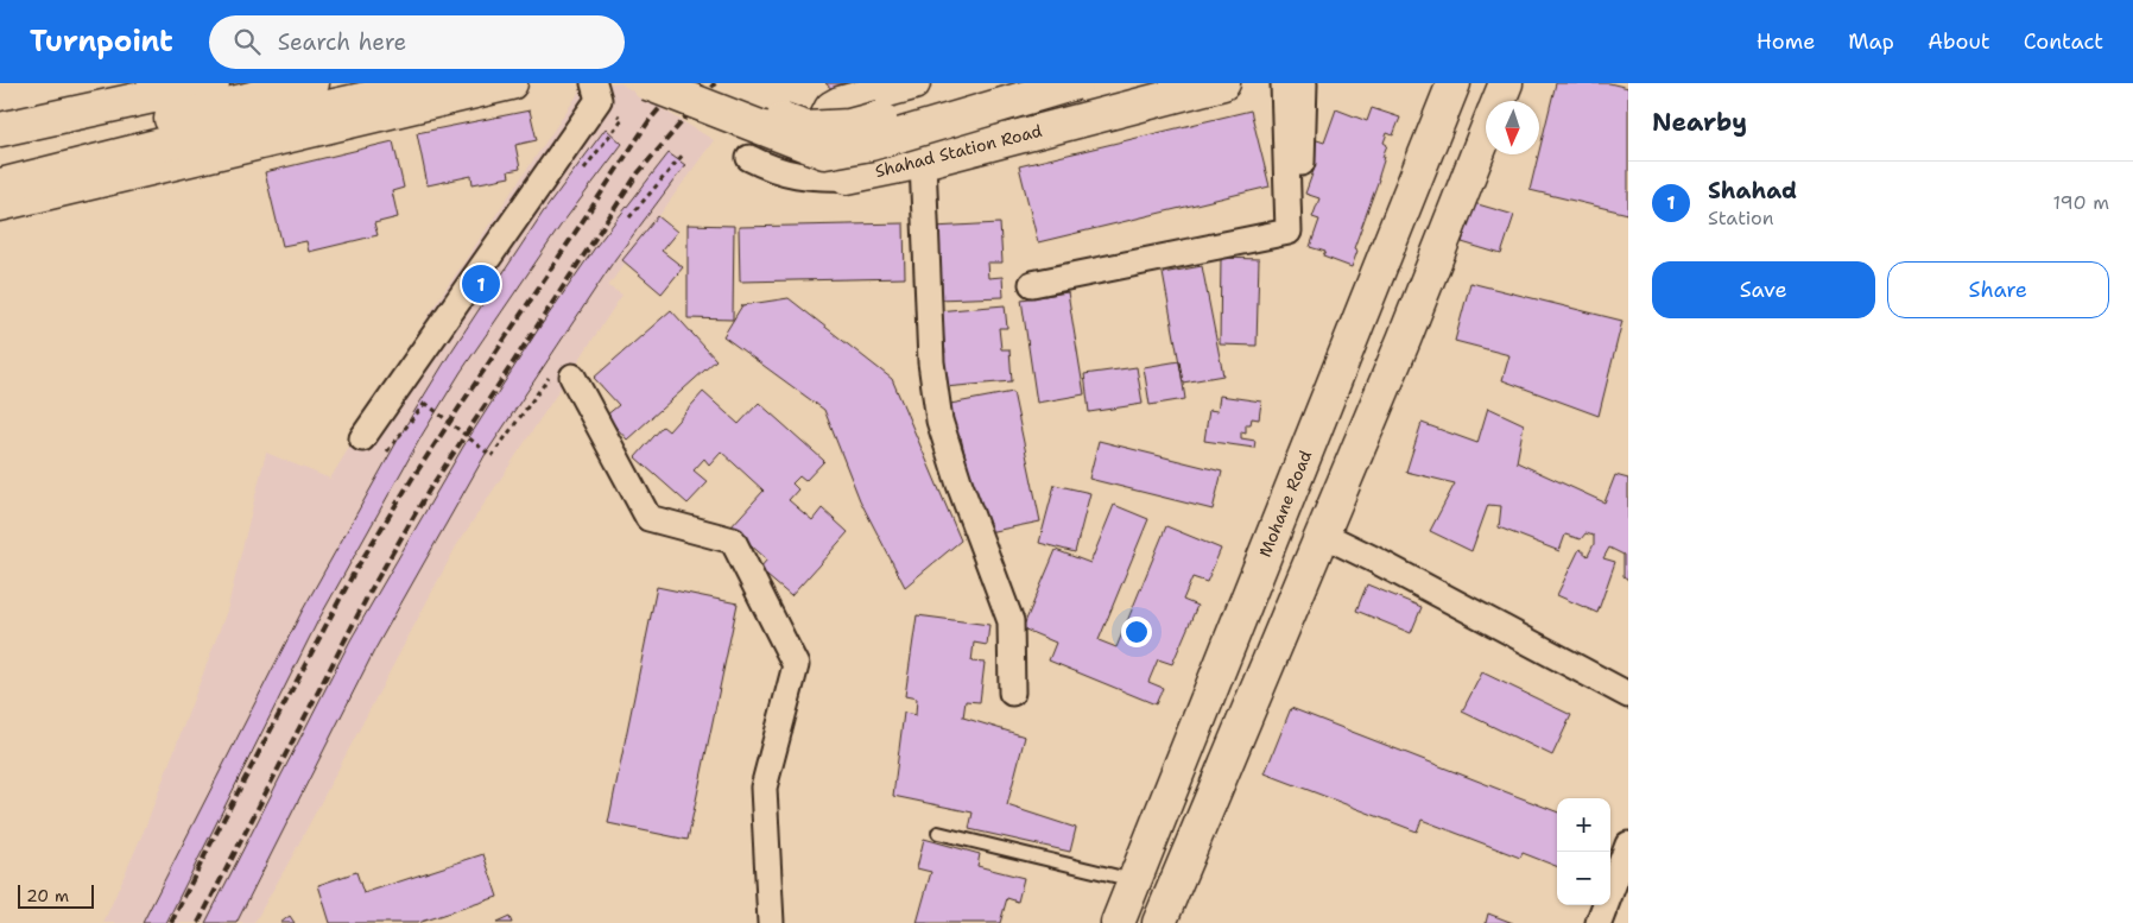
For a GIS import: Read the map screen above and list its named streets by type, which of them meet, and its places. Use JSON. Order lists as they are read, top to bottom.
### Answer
{
  "streets": {
    "main road": ["Shahad Station Road", "Mohane Road"]
  },
  "scale_bar": "20 m",
  "north": "bottom",
  "page": {
    "header": "Turnpoint",
    "search": "Search here",
    "nav": [
      "Home",
      "Map",
      "About",
      "Contact"
    ],
    "heading": "Nearby",
    "list": [
      {
        "mark": "1",
        "name": "Shahad",
        "note": "Station",
        "value": "190 m"
      }
    ],
    "buttons": ["Save", "Share"],
    "pins": "1",
    "map_buttons": ["+", "−"],
    "scale": "20 m"
  }
}
